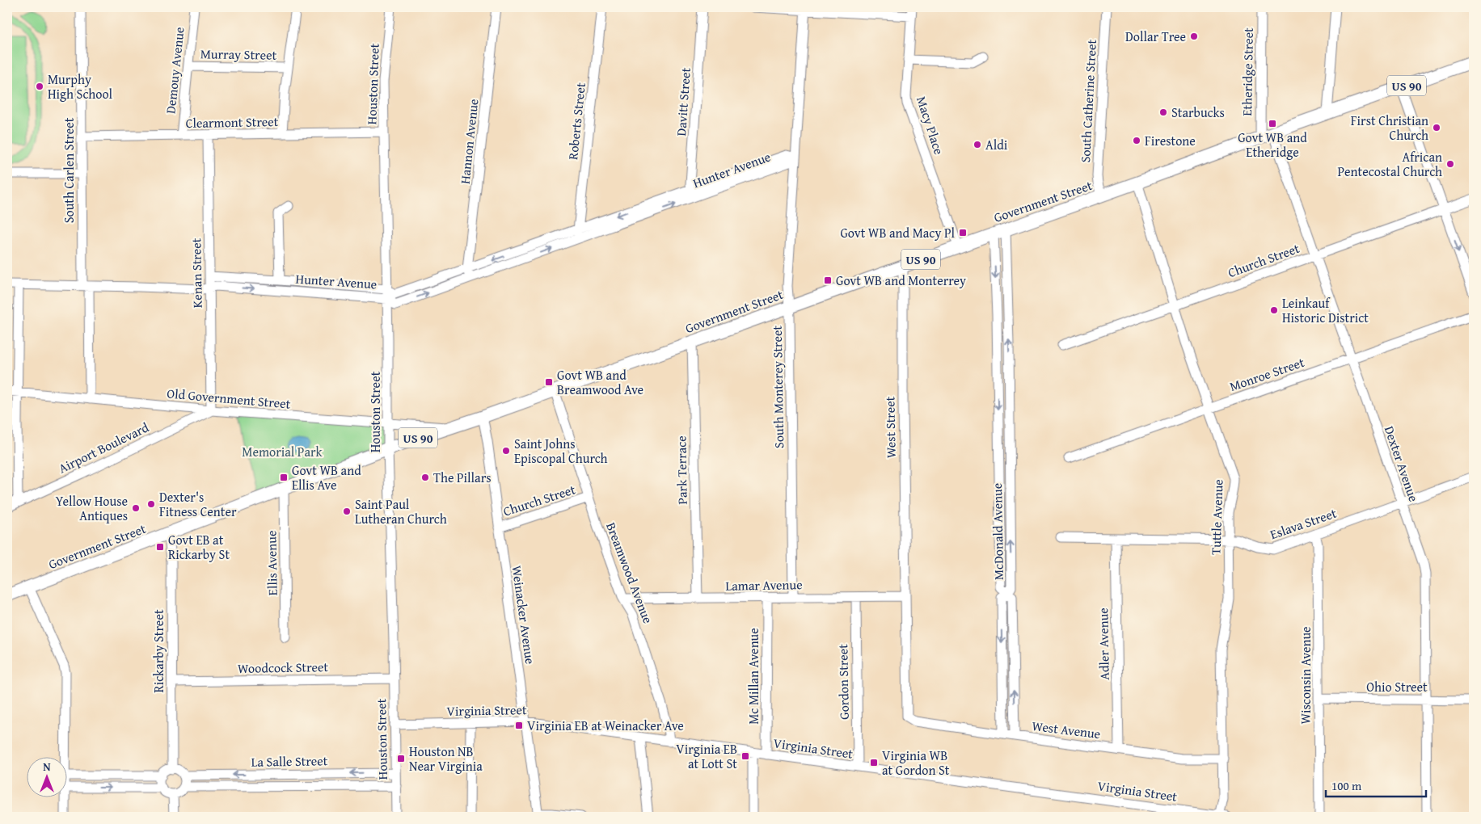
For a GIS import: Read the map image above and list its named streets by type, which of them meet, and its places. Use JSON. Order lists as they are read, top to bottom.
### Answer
{
  "streets": {
    "main road": ["US 90", "Government Street"],
    "street": [
      "Murray Street",
      "Demouy Avenue",
      "Etheridge Street",
      "Houston Street",
      "South Catherine Street",
      "Davitt Street",
      "Roberts Street",
      "Clearmont Street",
      "Macy Place",
      "Hannon Avenue",
      "Hunter Avenue",
      "South Carlen Street",
      "Church Street",
      "Kenan Street",
      "Monroe Street",
      "South Monterey Street",
      "Old Government Street",
      "West Street",
      "Airport Boulevard",
      "Dexter Avenue",
      "Park Terrace",
      "Tuttle Avenue",
      "Eslava Street",
      "McDonald Avenue",
      "Ellis Avenue",
      "Breamwood Avenue",
      "Lamar Avenue",
      "Weinacker Avenue",
      "Adler Avenue",
      "Rickarby Street",
      "Woodcock Street",
      "Wisconsin Avenue",
      "Mc Millan Avenue",
      "Gordon Street",
      "Ohio Street",
      "Virginia Street",
      "West Avenue",
      "La Salle Street"
    ]
  },
  "crossings": [
    ["Murray Street", "Demouy Avenue"],
    ["Demouy Avenue", "Clearmont Street"],
    ["Etheridge Street", "Government Street"],
    ["Houston Street", "Clearmont Street"],
    ["Houston Street", "Hunter Avenue"],
    ["Houston Street", "Government Street"],
    ["Houston Street", "Old Government Street"],
    ["Houston Street", "Woodcock Street"],
    ["Houston Street", "Virginia Street"],
    ["Houston Street", "La Salle Street"],
    ["South Catherine Street", "Government Street"],
    ["Davitt Street", "Hunter Avenue"],
    ["Roberts Street", "Hunter Avenue"],
    ["Clearmont Street", "South Carlen Street"],
    ["Clearmont Street", "Kenan Street"],
    ["Macy Place", "Government Street"],
    ["Hannon Avenue", "Hunter Avenue"],
    ["Hunter Avenue", "South Carlen Street"],
    ["Hunter Avenue", "Kenan Street"],
    ["Hunter Avenue", "South Monterey Street"],
    ["South Carlen Street", "Old Government Street"],
    ["Government Street", "South Monterey Street"],
    ["Government Street", "Old Government Street"],
    ["Government Street", "West Street"],
    ["Government Street", "Dexter Avenue"],
    ["Government Street", "Park Terrace"],
    ["Government Street", "Tuttle Avenue"],
    ["Government Street", "McDonald Avenue"],
    ["Government Street", "Ellis Avenue"],
    ["Government Street", "Breamwood Avenue"],
    ["Government Street", "Weinacker Avenue"],
    ["Government Street", "Rickarby Street"],
    ["Church Street", "Dexter Avenue"],
    ["Church Street", "Tuttle Avenue"],
    ["Church Street", "Breamwood Avenue"],
    ["Church Street", "Weinacker Avenue"],
    ["Kenan Street", "Old Government Street"],
    ["Kenan Street", "Airport Boulevard"],
    ["Monroe Street", "Dexter Avenue"],
    ["Monroe Street", "Tuttle Avenue"],
    ["South Monterey Street", "Lamar Avenue"],
    ["Old Government Street", "Airport Boulevard"],
    ["West Street", "Lamar Avenue"],
    ["West Street", "West Avenue"],
    ["Dexter Avenue", "Eslava Street"],
    ["Dexter Avenue", "Ohio Street"],
    ["Park Terrace", "Lamar Avenue"],
    ["Tuttle Avenue", "Eslava Street"],
    ["Tuttle Avenue", "Virginia Street"],
    ["Tuttle Avenue", "West Avenue"],
    ["Eslava Street", "Adler Avenue"],
    ["Eslava Street", "Wisconsin Avenue"],
    ["McDonald Avenue", "West Avenue"],
    ["Breamwood Avenue", "Lamar Avenue"],
    ["Breamwood Avenue", "Virginia Street"],
    ["Lamar Avenue", "Mc Millan Avenue"],
    ["Lamar Avenue", "Gordon Street"],
    ["Weinacker Avenue", "Virginia Street"],
    ["Adler Avenue", "West Avenue"],
    ["Rickarby Street", "Woodcock Street"],
    ["Rickarby Street", "La Salle Street"],
    ["Wisconsin Avenue", "Ohio Street"],
    ["Mc Millan Avenue", "Virginia Street"],
    ["Gordon Street", "Virginia Street"]
  ],
  "parks": ["Memorial Park"],
  "places": {
    "other": [
      "Dollar Tree",
      "Murphy High School",
      "Starbucks",
      "First Christian Church",
      "Firestone",
      "Aldi",
      "African Pentecostal Church",
      "Leinkauf Historic District",
      "Saint Johns Episcopal Church",
      "The Pillars",
      "Dexter's Fitness Center",
      "Yellow House Antiques",
      "Saint Paul Lutheran Church"
    ],
    "transit": [
      "Govt WB and Etheridge",
      "Govt WB and Macy Pl",
      "Govt WB and Monterrey",
      "Govt WB and Breamwood Ave",
      "Govt WB and Ellis Ave",
      "Govt EB at Rickarby St",
      "Virginia EB at Weinacker Ave",
      "Virginia EB at Lott St",
      "Houston NB Near Virginia",
      "Virginia WB at Gordon St"
    ]
  },
  "scale_bar": "100 m",
  "north": "top"
}
